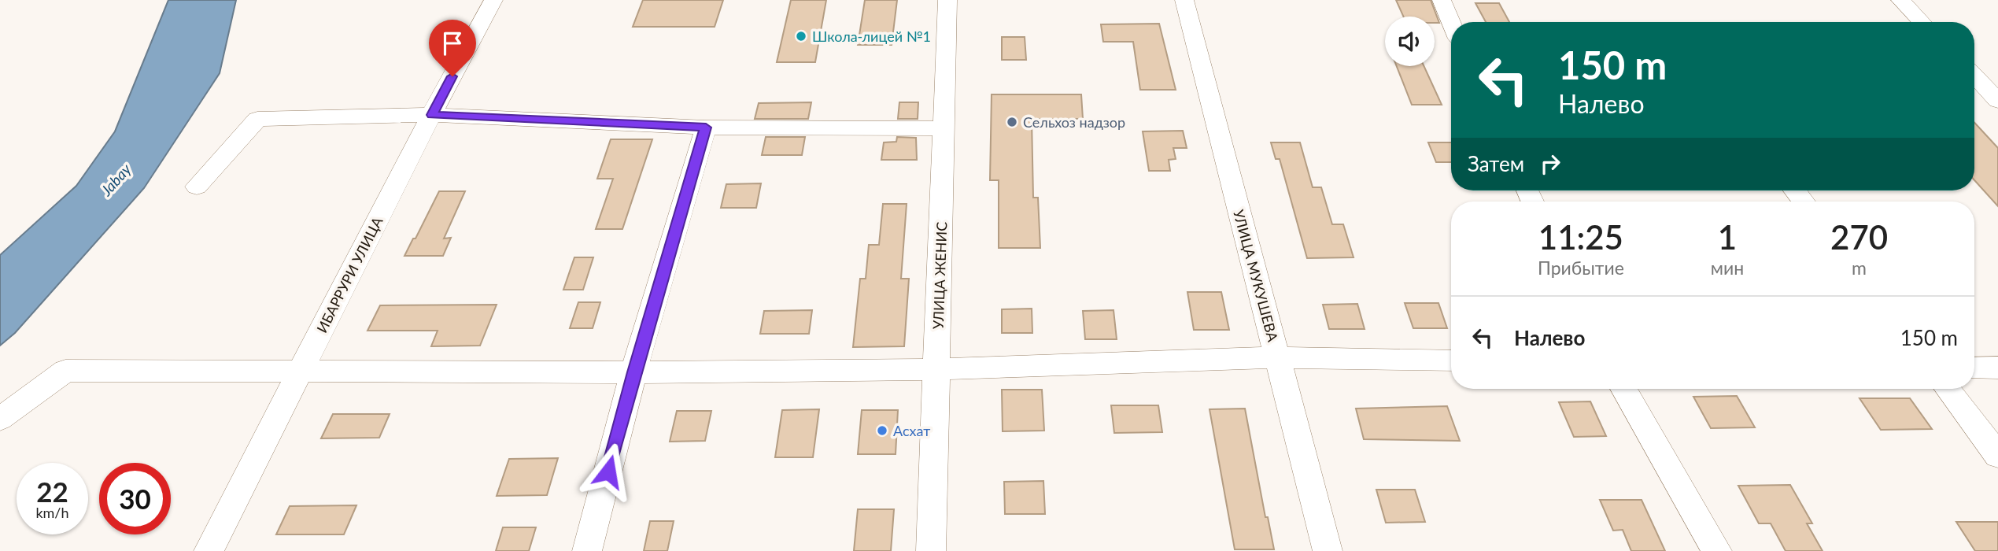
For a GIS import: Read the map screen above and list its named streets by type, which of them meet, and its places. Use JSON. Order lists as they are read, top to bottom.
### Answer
{
  "streets": {
    "street": ["ИБАРРУРИ УЛИЦА", "УЛИЦА ЖЕНИС", "УЛИЦА МУКУШЕВА"]
  },
  "water": ["Jabay"],
  "places": ["Школа-лицей №1", "Сельхоз надзор", "Асхат"],
  "page": {
    "turn": ["150 m", "Налево"],
    "then": "Затем",
    "eta": [
      "11:25",
      "Прибытие",
      "1",
      "мин",
      "270",
      "m"
    ],
    "list": [
      {
        "name": "Налево",
        "value": "150 m"
      }
    ],
    "speed": "22 km/h",
    "limit": "30"
  }
}
